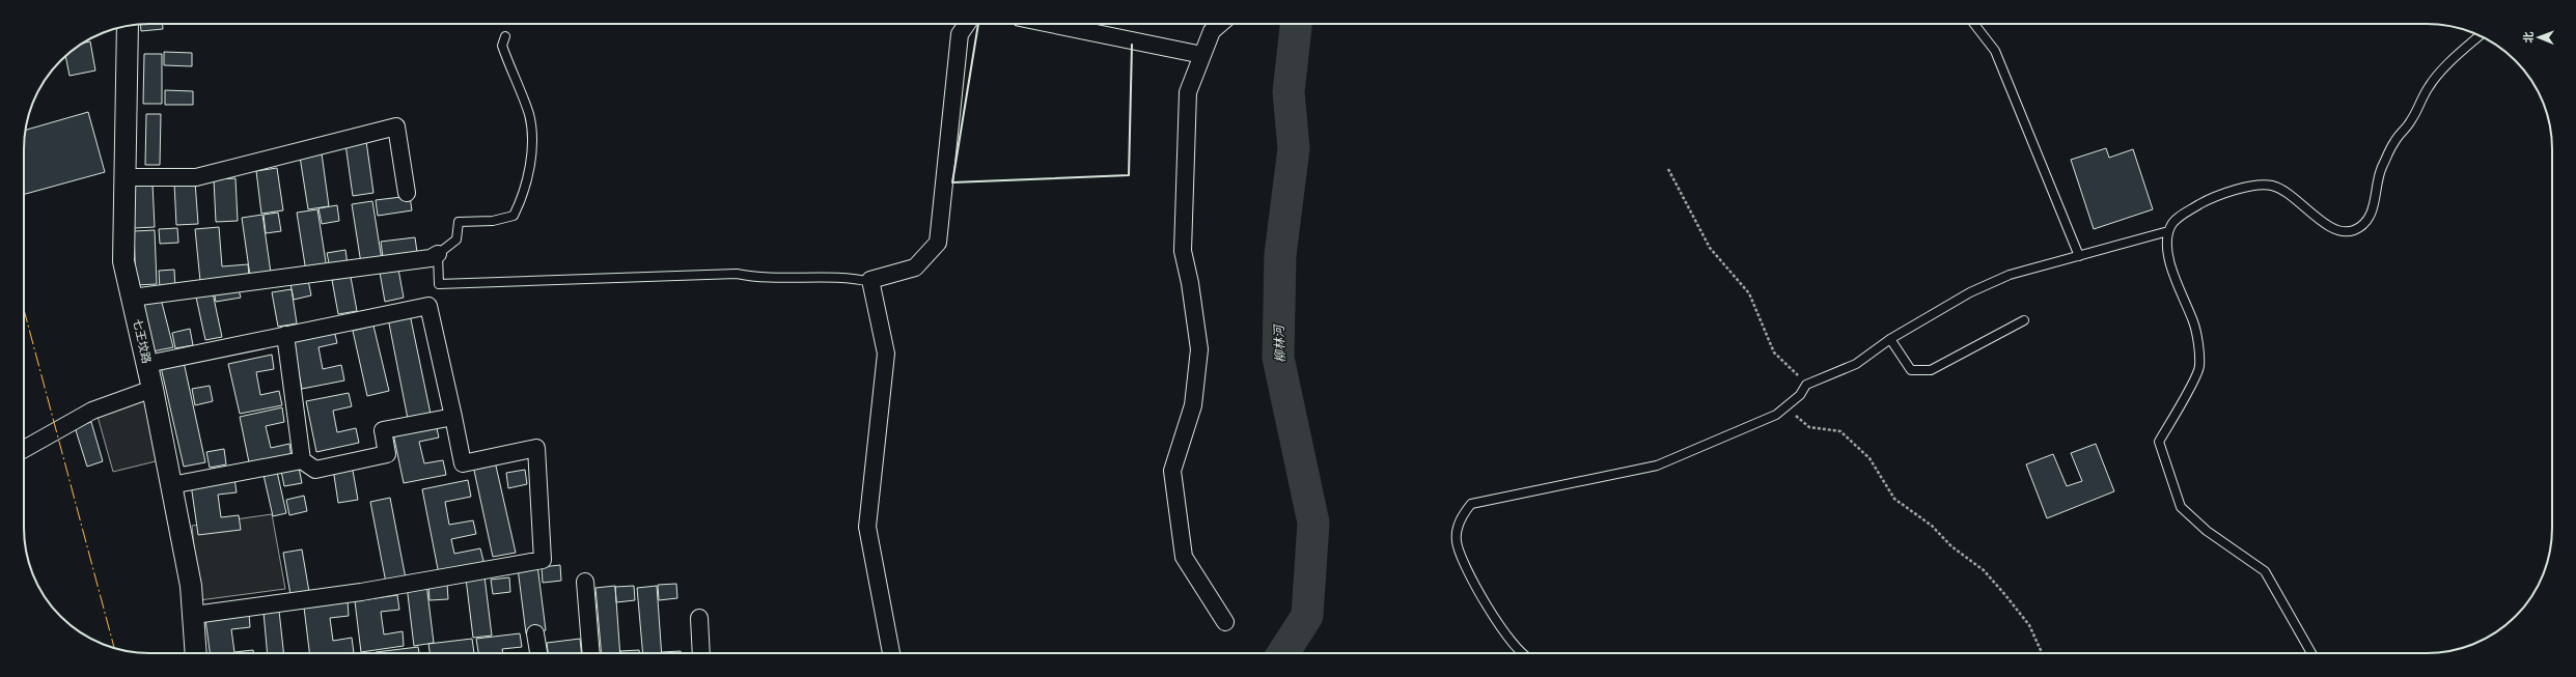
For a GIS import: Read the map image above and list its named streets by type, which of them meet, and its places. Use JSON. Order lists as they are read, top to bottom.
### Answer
{
  "streets": {
    "street": ["七王坟路"]
  },
  "water": ["柳林河"],
  "north": "left"
}
